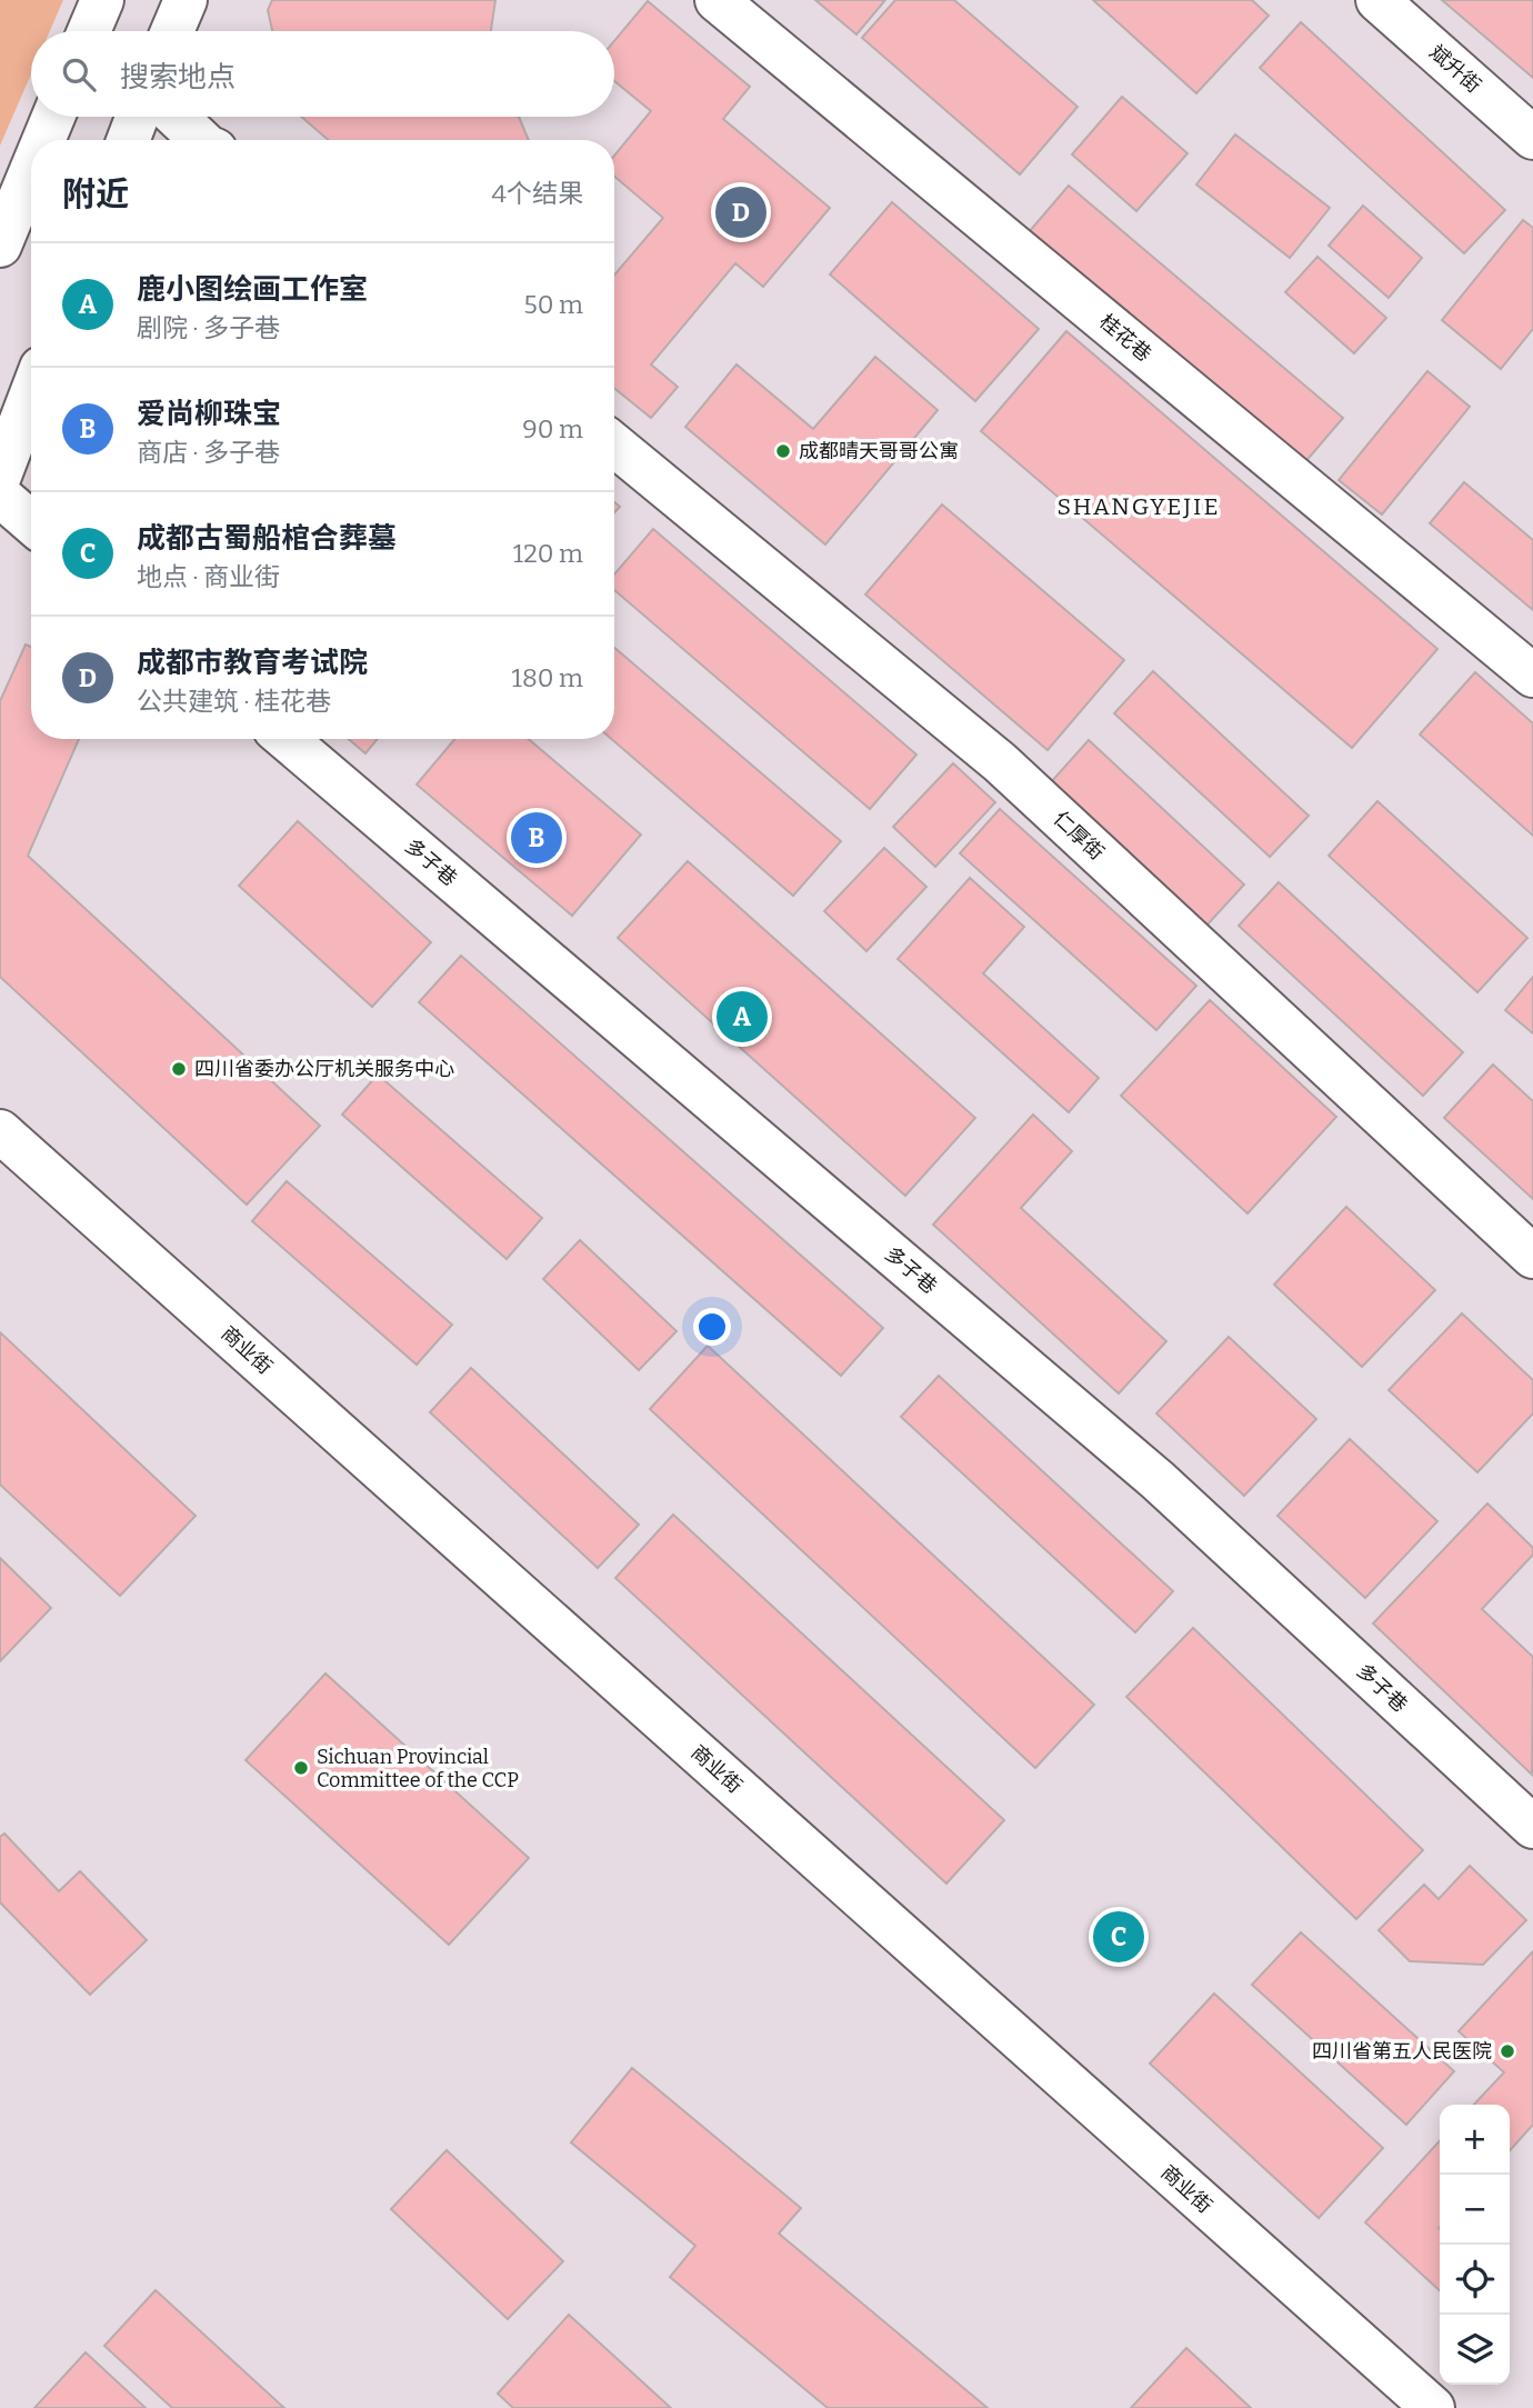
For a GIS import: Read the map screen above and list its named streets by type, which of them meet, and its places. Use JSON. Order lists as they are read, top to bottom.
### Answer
{
  "streets": {
    "street": [
      "斌升街",
      "桂花巷",
      "仁厚街",
      "多子巷",
      "商业街"
    ]
  },
  "districts": ["SHANGYEJIE"],
  "places": [
    "成都晴天哥哥公寓",
    "四川省委办公厅机关服务中心",
    "Sichuan Provincial Committee of the CCP",
    "四川省第五人民医院"
  ],
  "page": {
    "search": "搜索地点",
    "heading": ["附近", "4个结果"],
    "pins": [
      "D",
      "B",
      "A",
      "C"
    ],
    "list": [
      {
        "mark": "A",
        "name": "鹿小图绘画工作室",
        "note": "剧院 · 多子巷",
        "value": "50 m"
      },
      {
        "mark": "B",
        "name": "爱尚柳珠宝",
        "note": "商店 · 多子巷",
        "value": "90 m"
      },
      {
        "mark": "C",
        "name": "成都古蜀船棺合葬墓",
        "note": "地点 · 商业街",
        "value": "120 m"
      },
      {
        "mark": "D",
        "name": "成都市教育考试院",
        "note": "公共建筑 · 桂花巷",
        "value": "180 m"
      }
    ],
    "map_buttons": ["+", "−"]
  }
}
